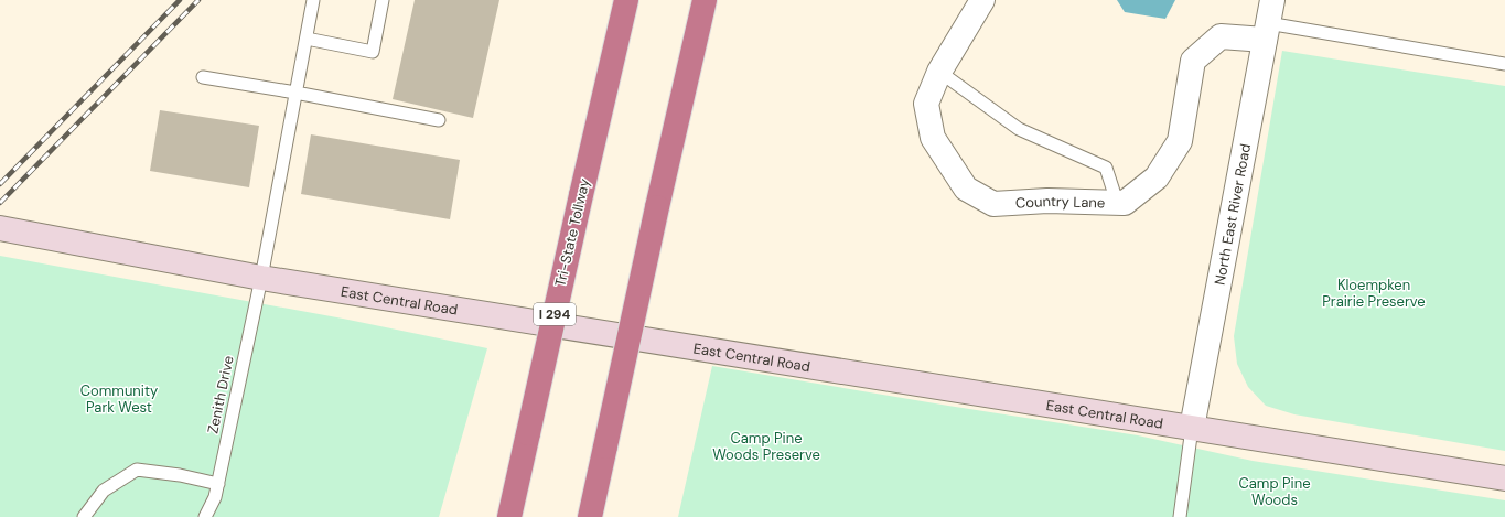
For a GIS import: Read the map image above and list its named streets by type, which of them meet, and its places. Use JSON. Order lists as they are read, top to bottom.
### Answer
{
  "streets": {
    "highway": ["Tri-State Tollway", "I 294"],
    "main road": ["East Central Road"],
    "street": ["Country Lane", "North East River Road"],
    "lane": ["Zenith Drive"]
  },
  "crossings": [
    ["Country Lane", "North East River Road"],
    ["North East River Road", "East Central Road"],
    ["East Central Road", "Zenith Drive"]
  ],
  "parks": [
    "Kloempken Prairie Preserve",
    "Community Park West",
    "Camp Pine Woods Preserve",
    "Camp Pine Woods"
  ]
}
